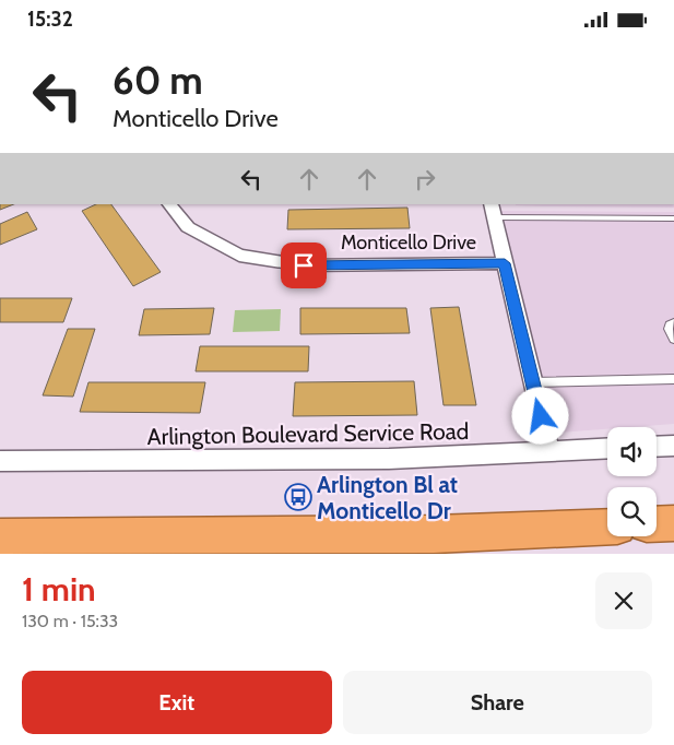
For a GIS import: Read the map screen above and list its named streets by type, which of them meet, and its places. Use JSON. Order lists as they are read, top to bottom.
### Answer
{
  "streets": {
    "street": ["Monticello Drive", "Arlington Boulevard Service Road"]
  },
  "crossings": [
    ["Monticello Drive", "Arlington Boulevard Service Road"]
  ],
  "places": {
    "bus stop": ["Arlington Bl at Monticello Dr"]
  },
  "page": {
    "status": "15:32",
    "turn": ["60 m", "Monticello Drive"],
    "heading": ["1 min", "130 m · 15:33"],
    "buttons": ["Exit", "Share"]
  }
}
